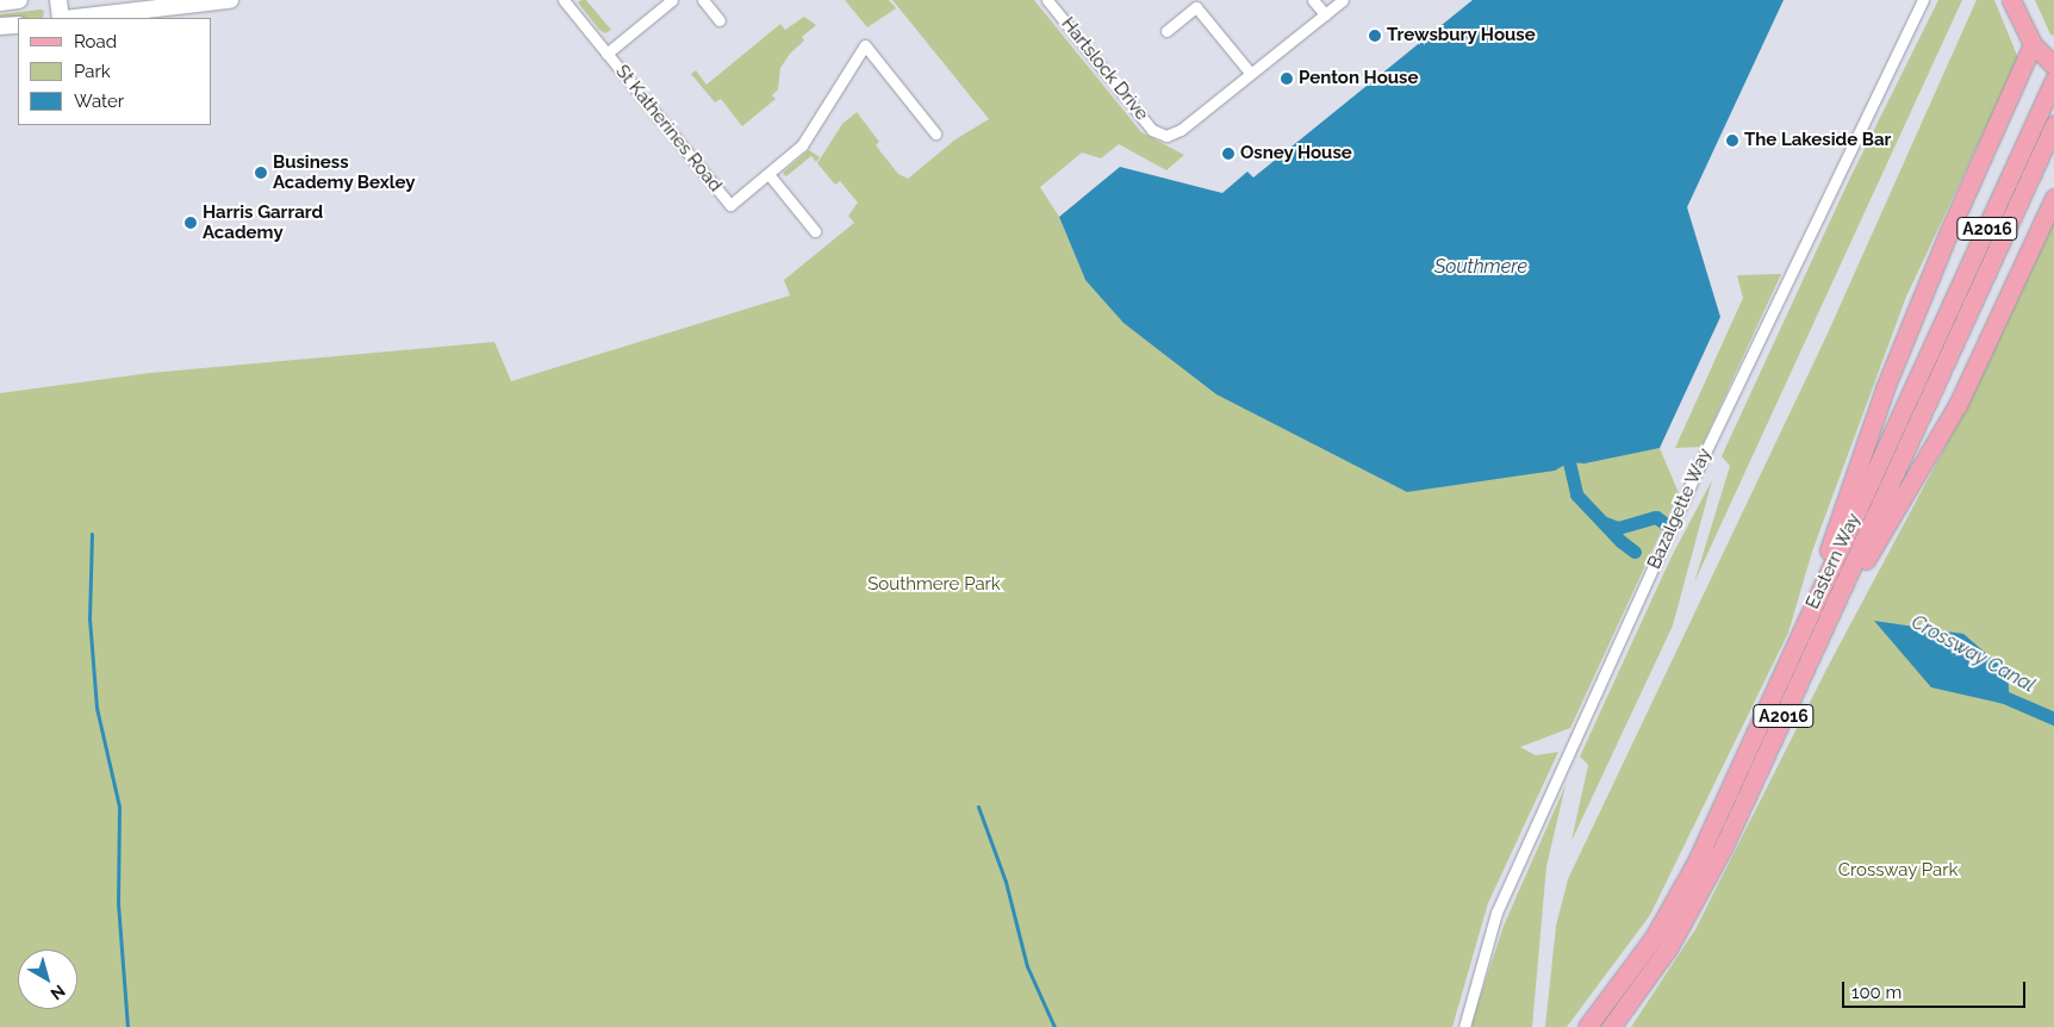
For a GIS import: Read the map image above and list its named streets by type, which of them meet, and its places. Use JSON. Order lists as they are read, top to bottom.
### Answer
{
  "streets": {
    "main road": ["A2016", "Eastern Way"],
    "street": ["Hartslock Drive", "St Katherines Road", "Bazalgette Way"]
  },
  "water": ["Southmere", "Crossway Canal"],
  "parks": ["Southmere Park", "Crossway Park"],
  "places": [
    "Trewsbury House",
    "Penton House",
    "The Lakeside Bar",
    "Osney House",
    "Business Academy Bexley",
    "Harris Garrard Academy"
  ],
  "legend": ["Road", "Park", "Water"],
  "scale_bar": "100 m",
  "north": "bottom right"
}
